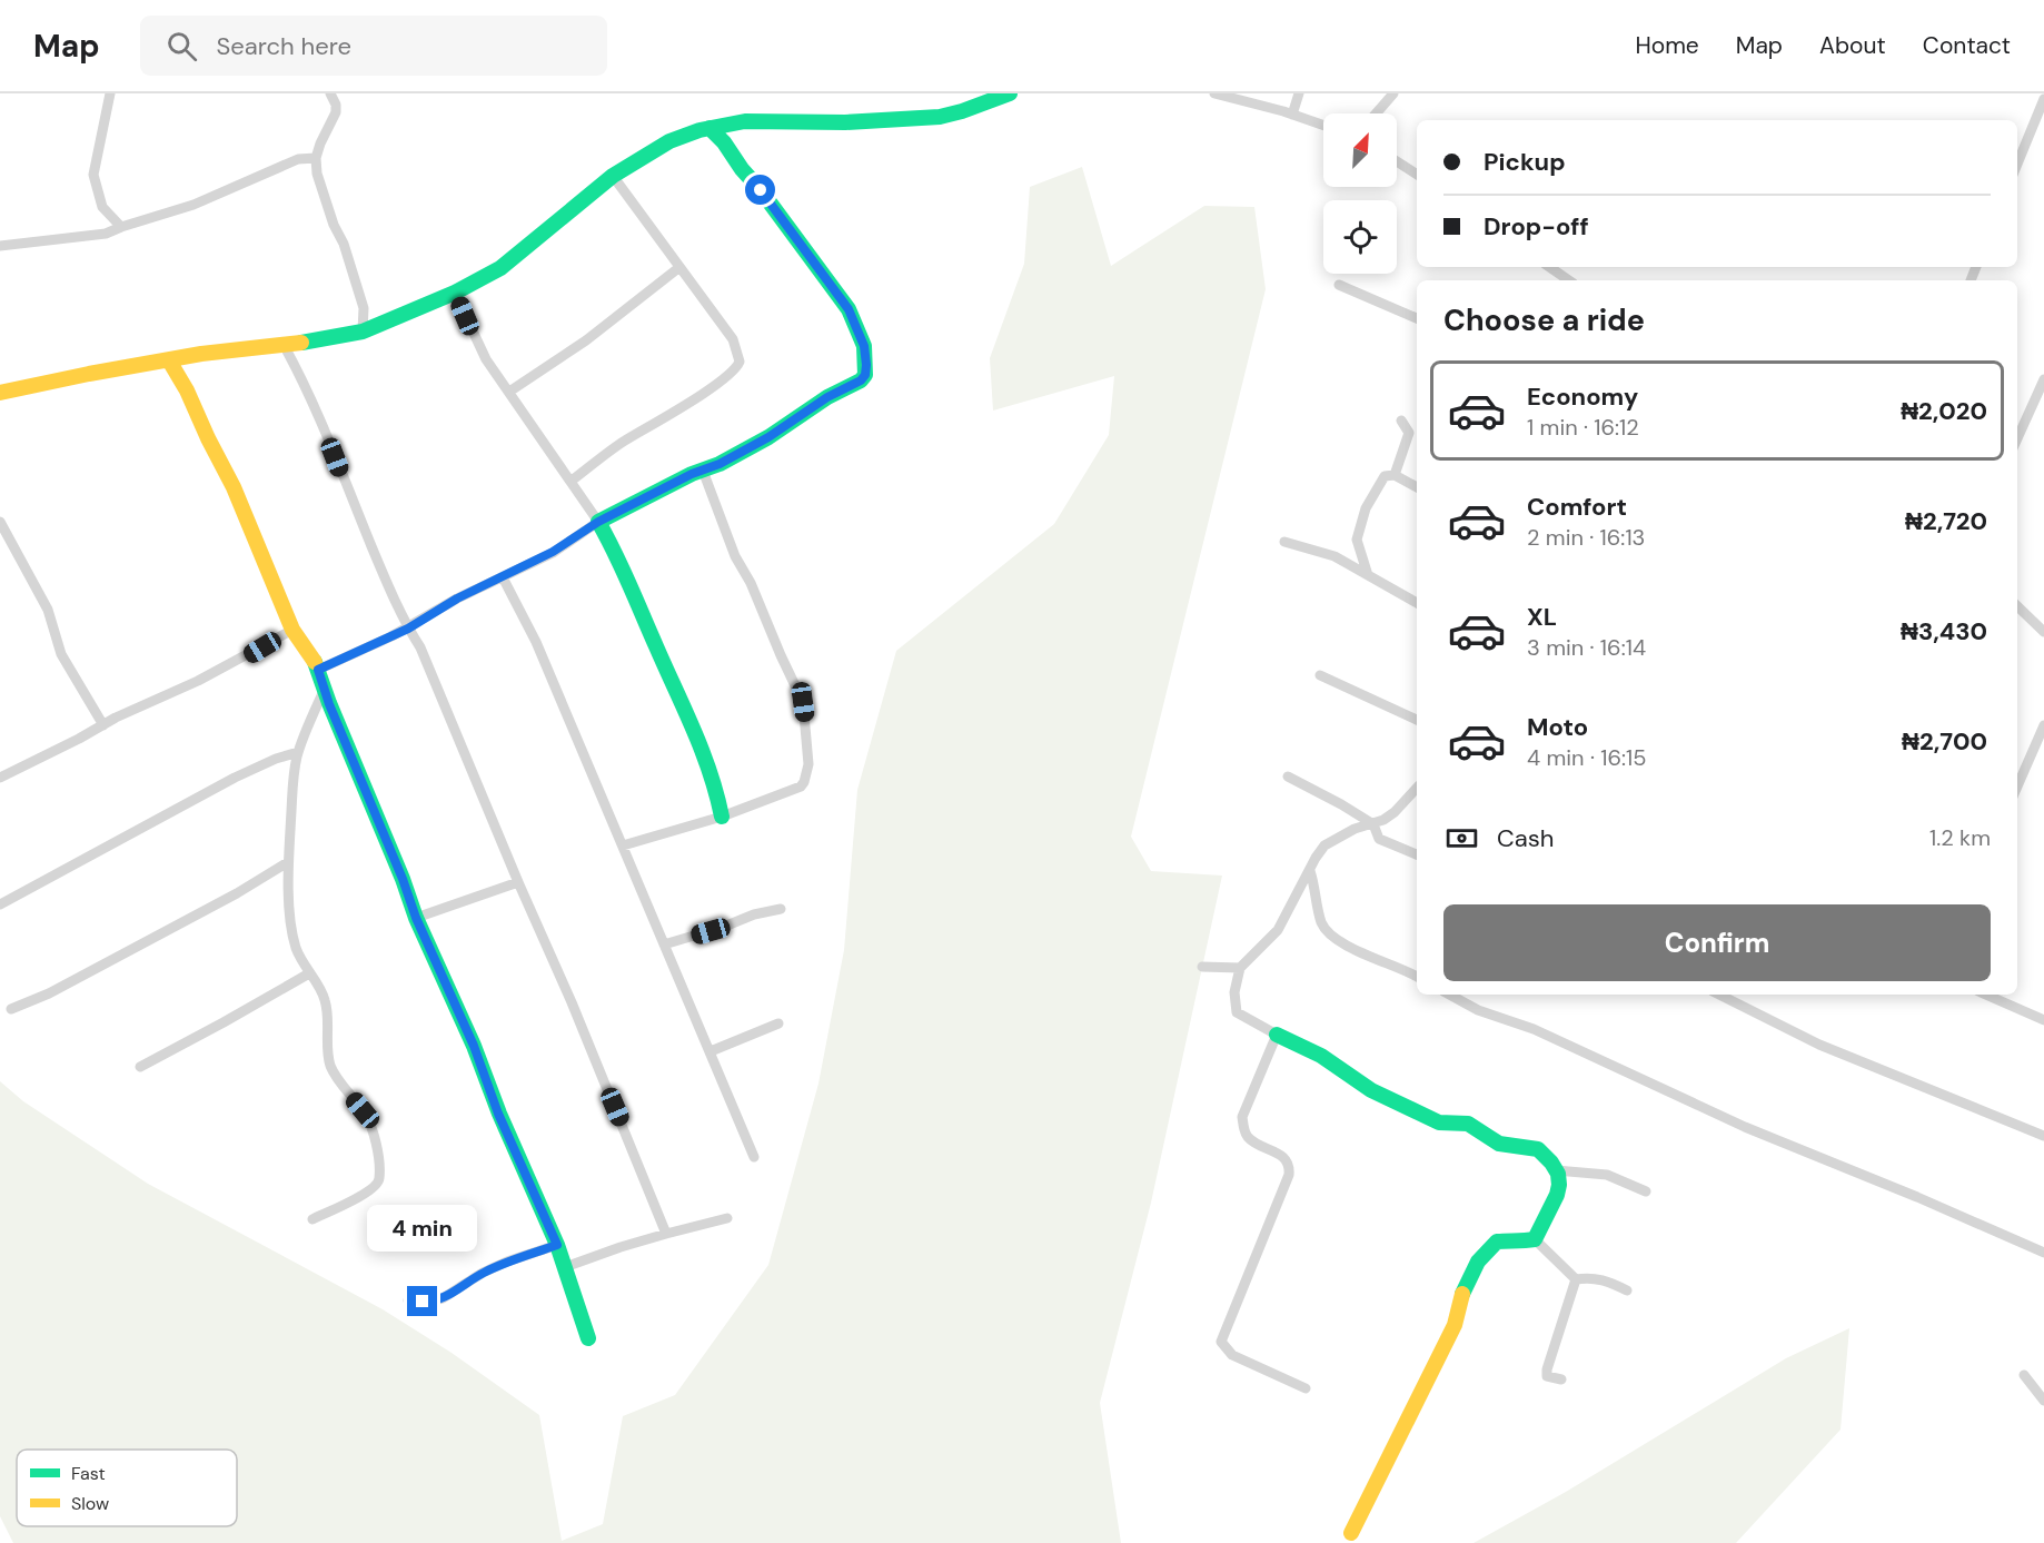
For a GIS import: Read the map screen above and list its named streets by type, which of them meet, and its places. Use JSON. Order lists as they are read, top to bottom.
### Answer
{
  "legend": ["Fast", "Slow"],
  "north": "top right",
  "page": {
    "header": "Map",
    "search": "Search here",
    "nav": [
      "Home",
      "Map",
      "About",
      "Contact"
    ],
    "banner": ["Pickup", "Drop-off"],
    "heading": "Choose a ride",
    "list": [
      {
        "name": "Economy",
        "note": "1 min · 16:12",
        "value": "₦2,020"
      },
      {
        "name": "Comfort",
        "note": "2 min · 16:13",
        "value": "₦2,720"
      },
      {
        "name": "XL",
        "note": "3 min · 16:14",
        "value": "₦3,430"
      },
      {
        "name": "Moto",
        "note": "4 min · 16:15",
        "value": "₦2,700"
      }
    ],
    "pay": ["Cash", "1.2 km"],
    "buttons": "Confirm",
    "bubble": "4 min"
  }
}
